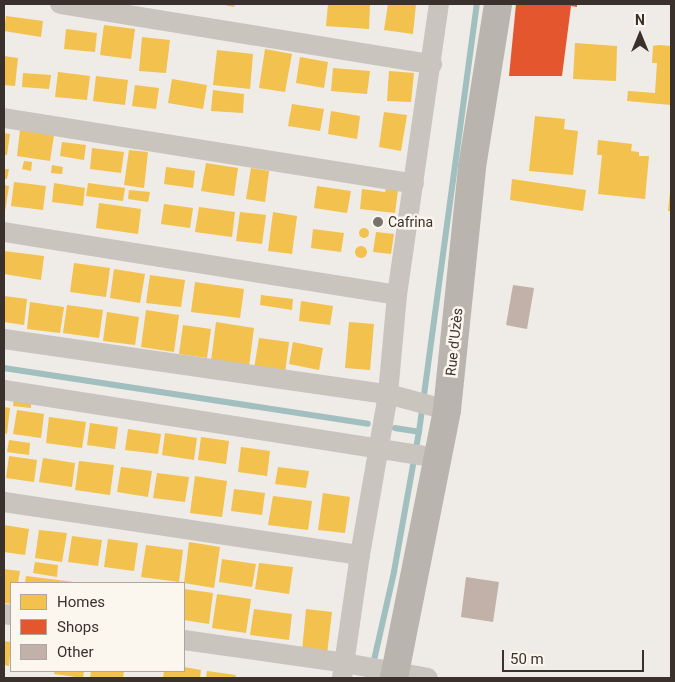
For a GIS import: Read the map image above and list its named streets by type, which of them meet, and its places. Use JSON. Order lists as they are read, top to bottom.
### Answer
{
  "streets": {
    "street": ["Rue d'Uzès"]
  },
  "places": ["Cafrina"],
  "legend": ["Homes", "Shops", "Other"],
  "scale_bar": "50 m",
  "north": "top"
}
